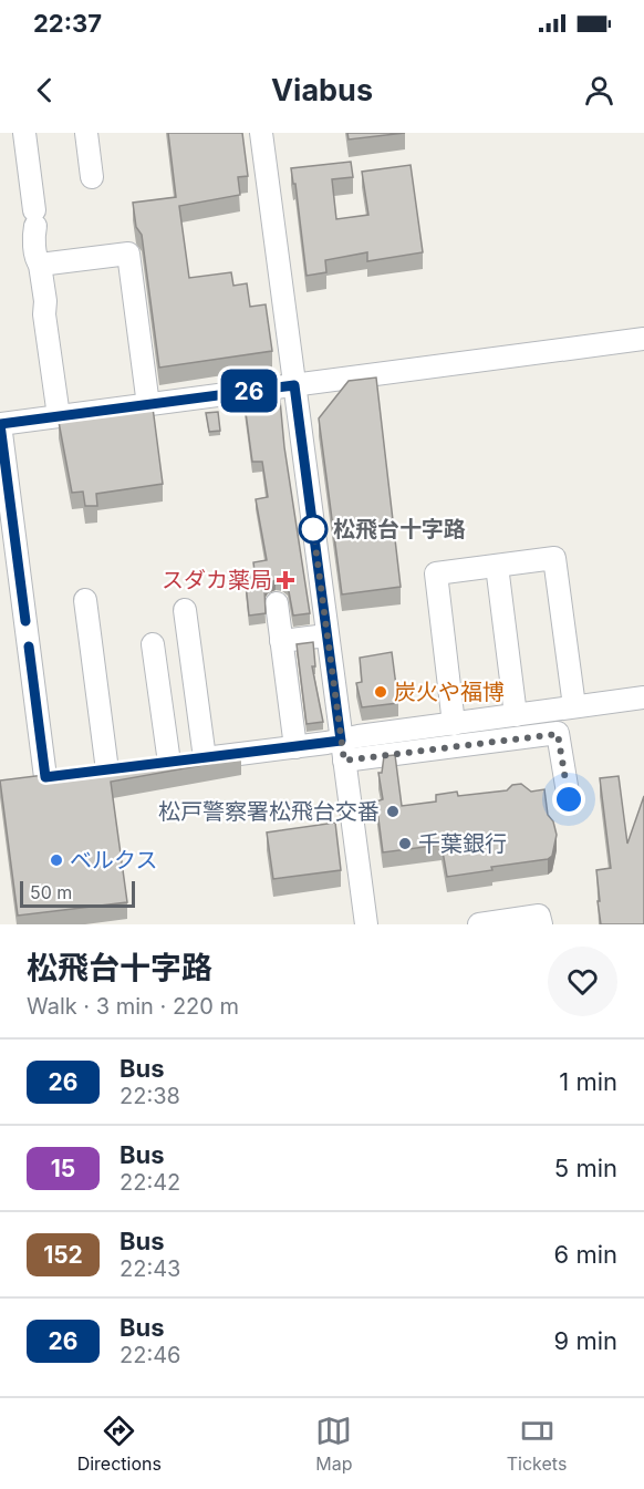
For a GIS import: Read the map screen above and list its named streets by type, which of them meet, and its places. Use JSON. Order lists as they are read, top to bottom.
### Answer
{
  "places": {
    "other": [
      "松飛台十字路",
      "炭火や福博",
      "松戸警察署松飛台交番",
      "千葉銀行",
      "ベルクス"
    ],
    "health": ["スダカ薬局"]
  },
  "lines": ["bus line 26"],
  "scale_bar": "50 m",
  "page": {
    "status": "22:37",
    "header": "Viabus",
    "on_map": "26",
    "scale": "50 m",
    "heading": ["松飛台十字路", "Walk · 3 min · 220 m"],
    "list": [
      {
        "mark": "26",
        "name": "Bus",
        "note": "22:38",
        "value": "1 min"
      },
      {
        "mark": "15",
        "name": "Bus",
        "note": "22:42",
        "value": "5 min"
      },
      {
        "mark": "152",
        "name": "Bus",
        "note": "22:43",
        "value": "6 min"
      },
      {
        "mark": "26",
        "name": "Bus",
        "note": "22:46",
        "value": "9 min"
      }
    ],
    "tabs": ["Directions", "Map", "Tickets"]
  }
}
